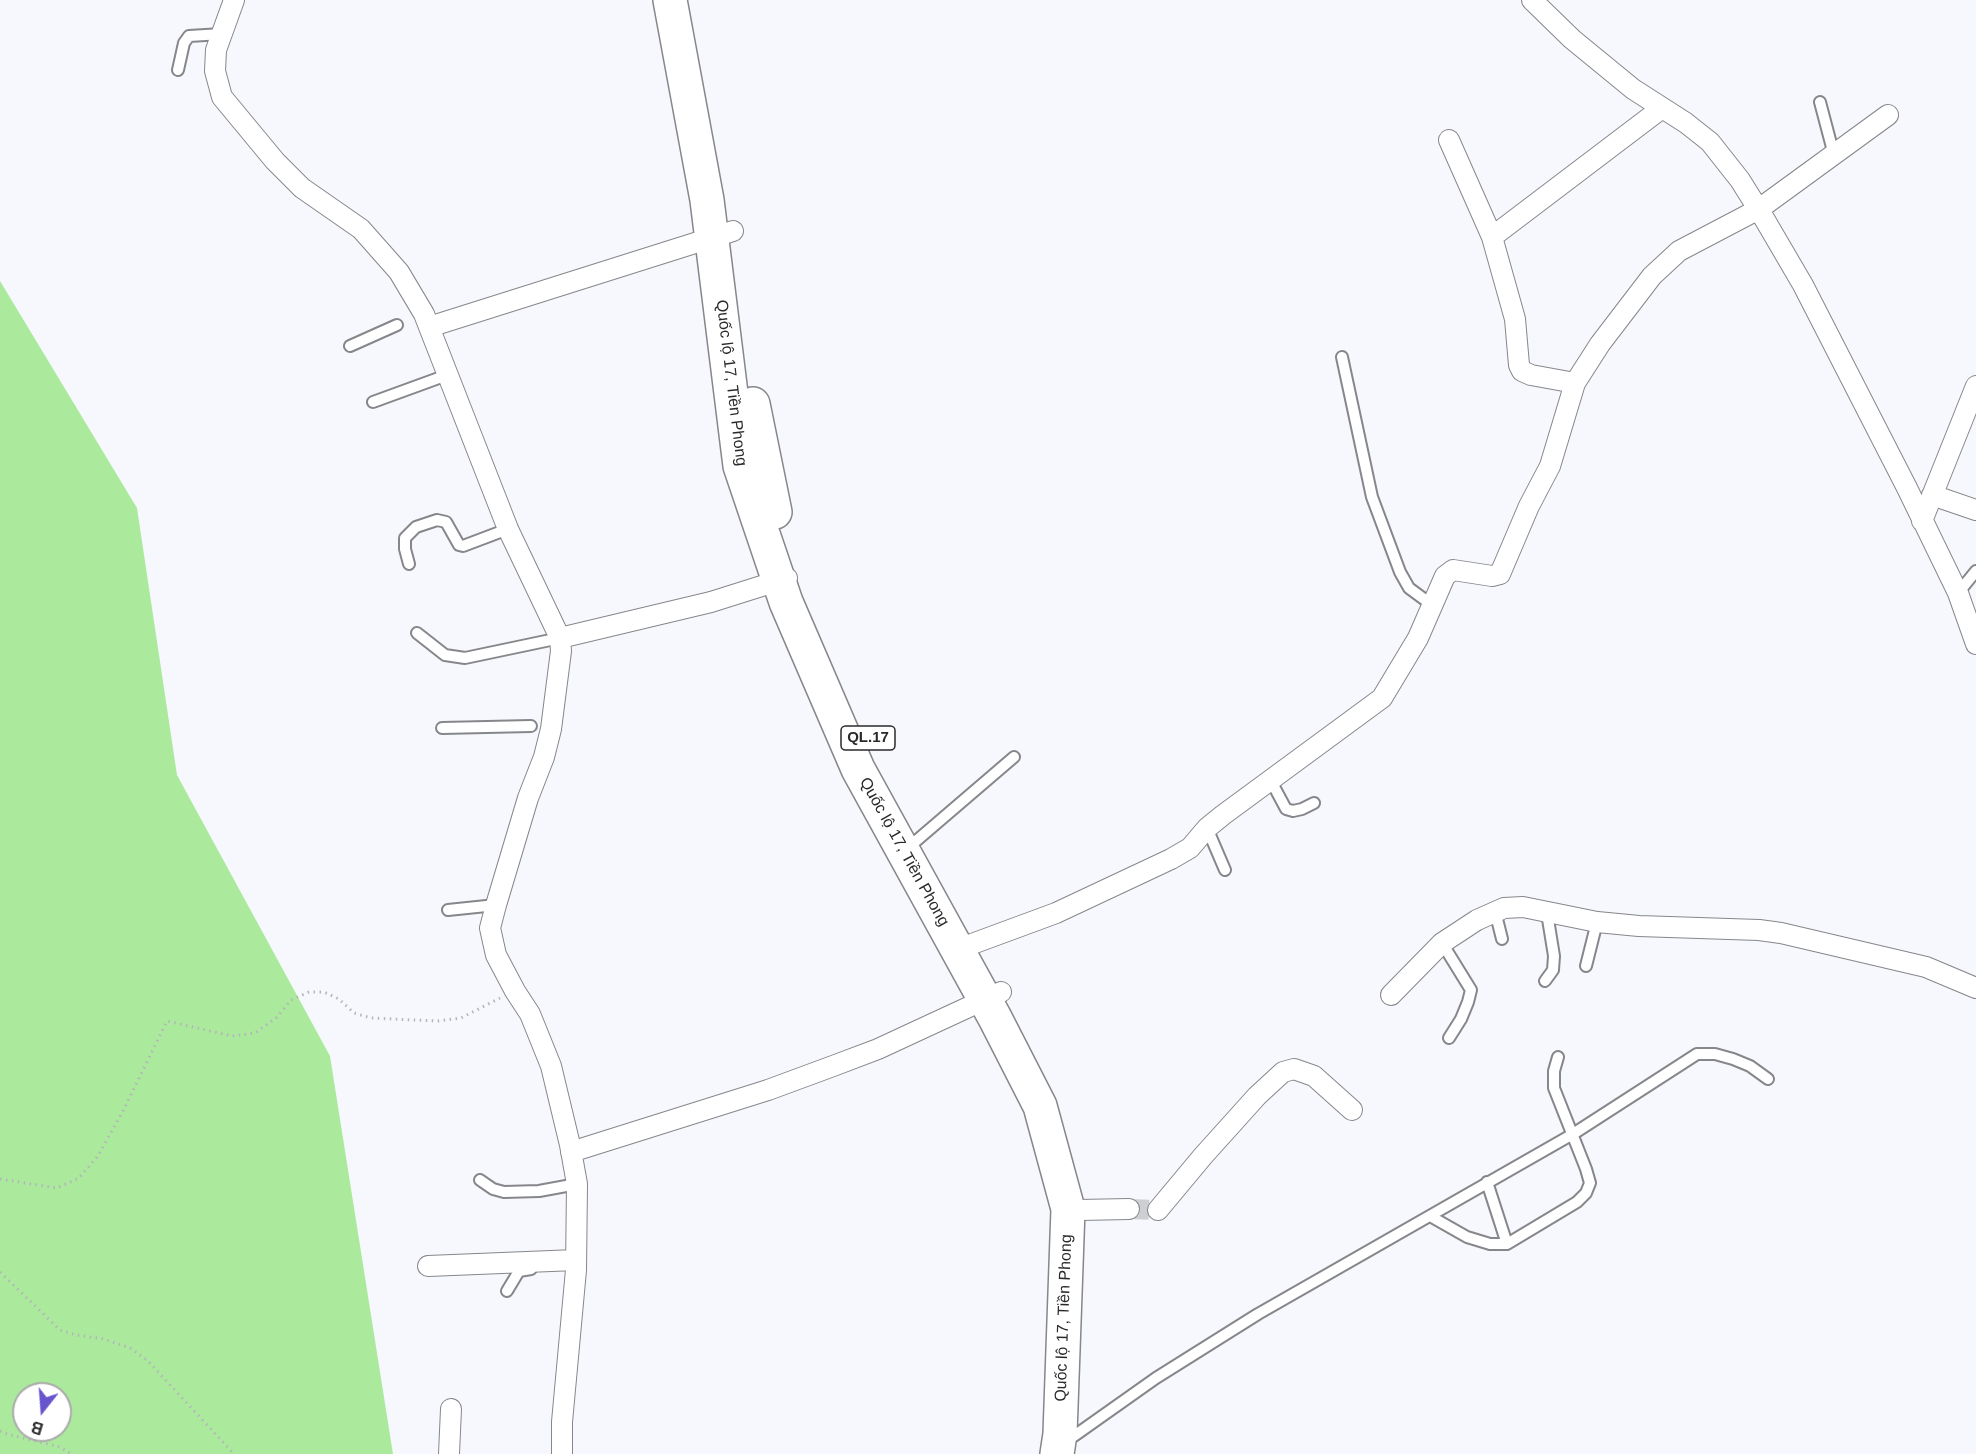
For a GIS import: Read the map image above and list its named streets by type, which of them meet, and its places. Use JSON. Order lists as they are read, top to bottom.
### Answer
{
  "streets": {
    "highway": ["Quốc lộ 17, Tiền Phong", "QL.17"]
  },
  "north": "bottom"
}
